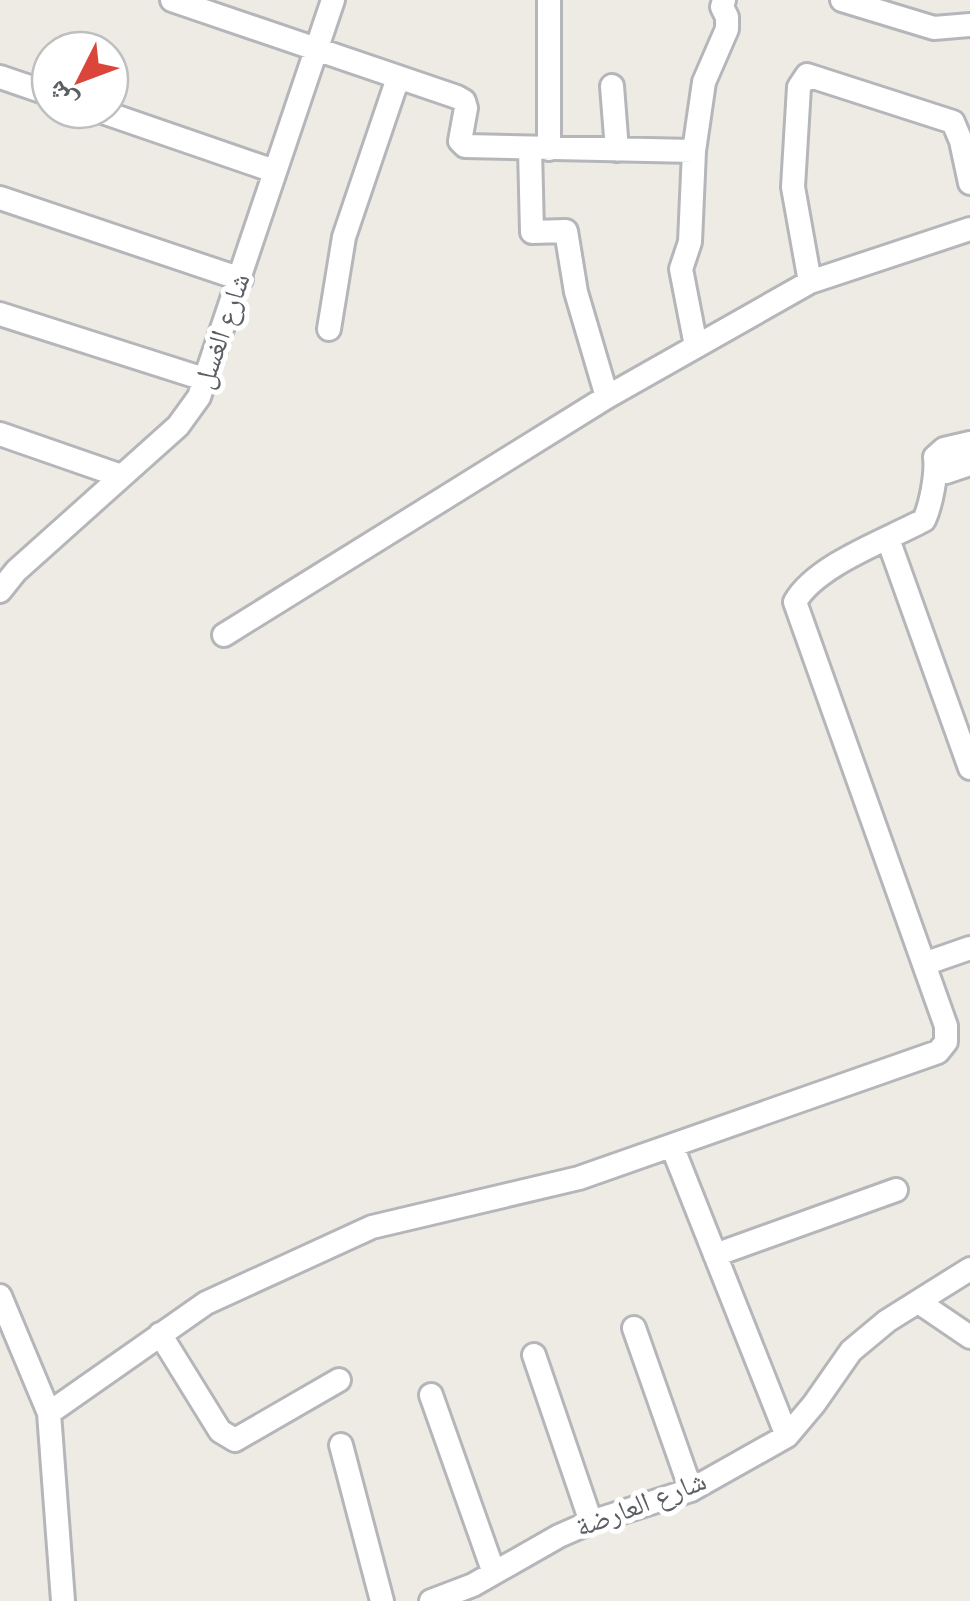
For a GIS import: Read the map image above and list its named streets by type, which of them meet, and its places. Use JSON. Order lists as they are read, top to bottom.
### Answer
{
  "streets": {
    "street": ["شارع الغسل", "شارع العارضة"]
  },
  "north": "bottom left"
}
